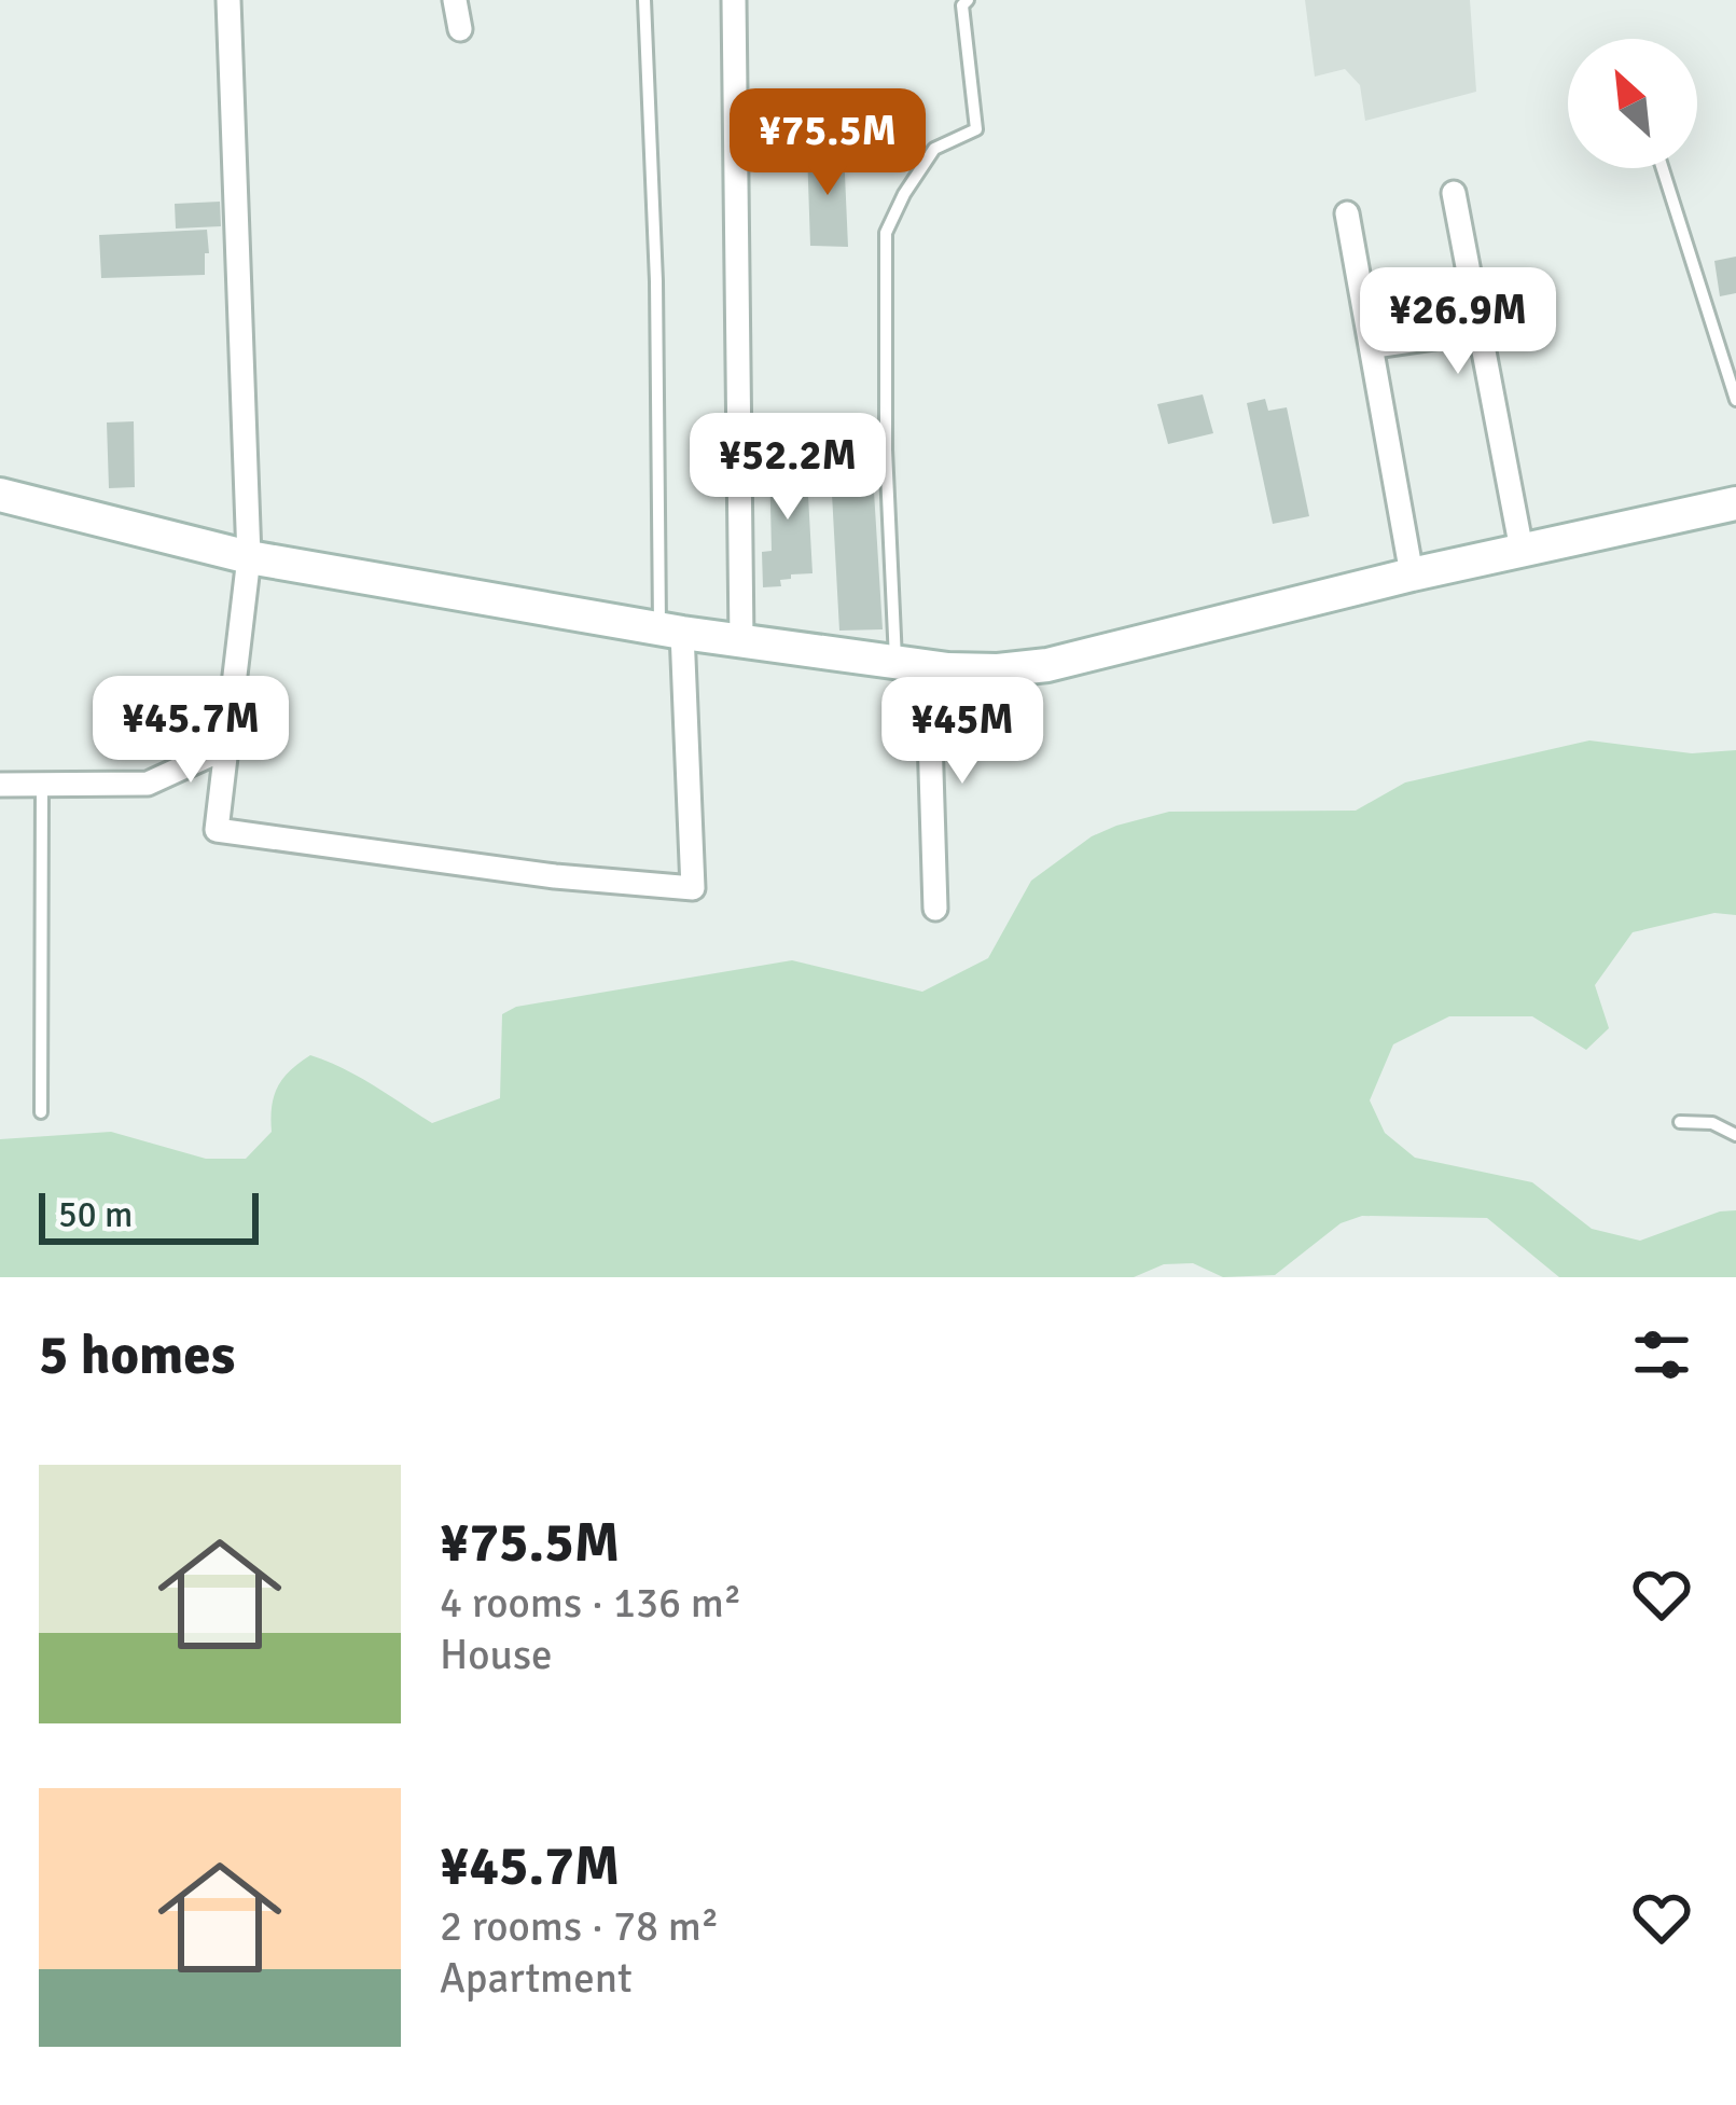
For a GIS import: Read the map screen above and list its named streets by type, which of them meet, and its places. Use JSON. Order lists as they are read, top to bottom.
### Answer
{
  "scale_bar": "50 m",
  "north": "top left",
  "page": {
    "price": [
      "¥75.5M",
      "¥26.9M",
      "¥52.2M",
      "¥45.7M",
      "¥45M"
    ],
    "scale": "50 m",
    "heading": "5 homes",
    "list": [
      {
        "name": "¥75.5M",
        "note": "4 rooms · 136 m² · House"
      },
      {
        "name": "¥45.7M",
        "note": "2 rooms · 78 m² · Apartment"
      }
    ]
  }
}
